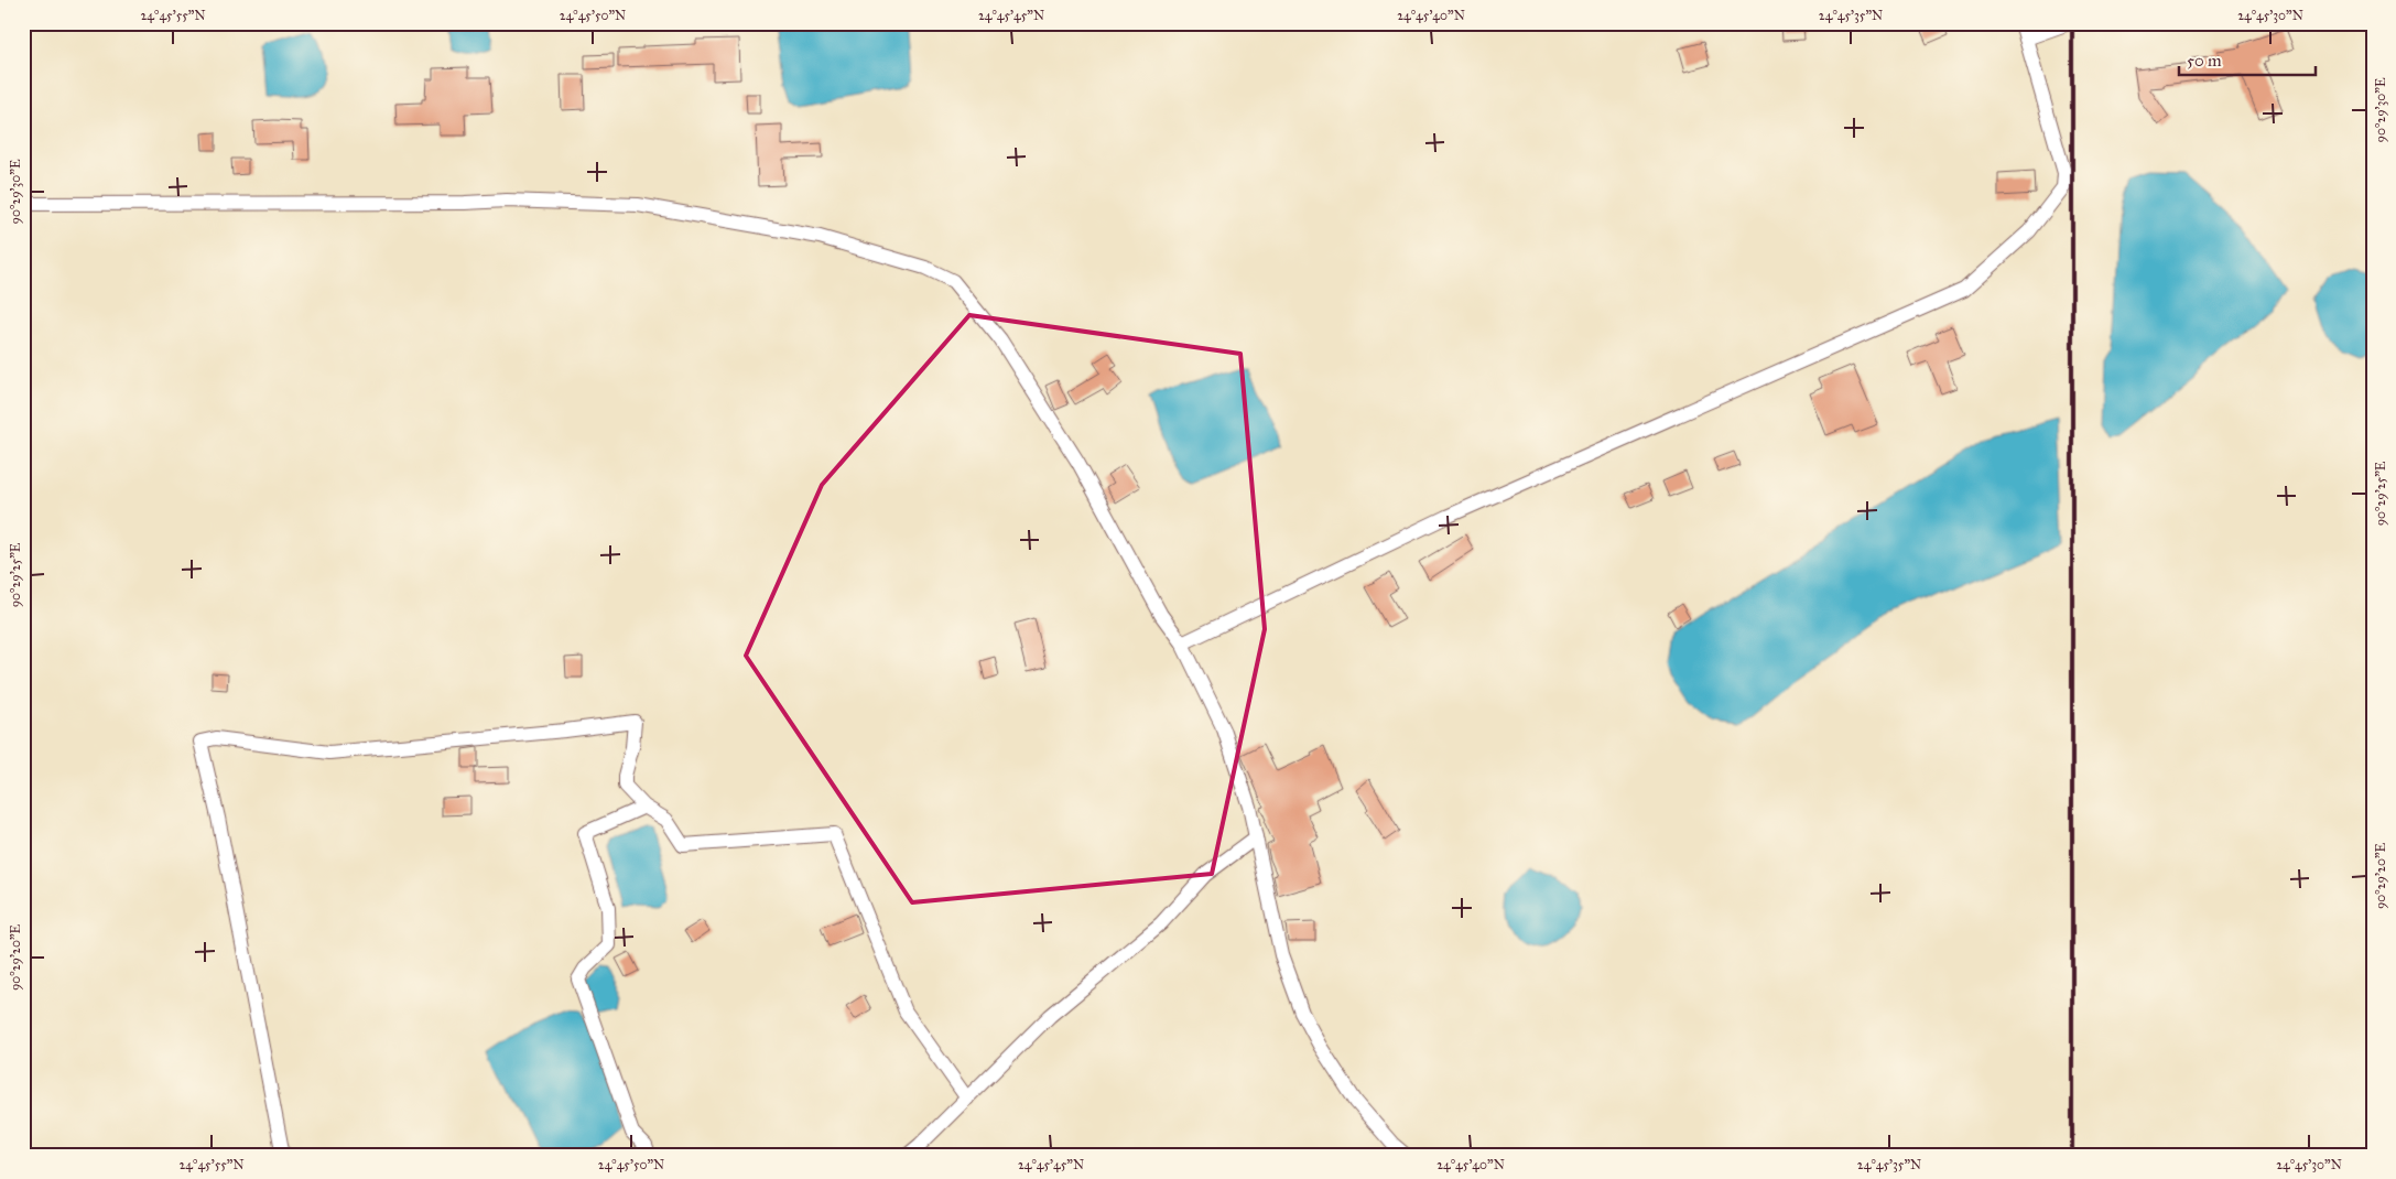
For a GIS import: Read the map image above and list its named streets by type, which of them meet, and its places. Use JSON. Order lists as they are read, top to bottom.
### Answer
{
  "scale_bar": "50 m",
  "coordinates": [
    "24°45'55\"N",
    "24°45'50\"N",
    "24°45'45\"N",
    "24°45'40\"N",
    "24°45'35\"N",
    "24°45'30\"N",
    "90°29'30\"E",
    "90°29'25\"E",
    "90°29'20\"E"
  ]
}
